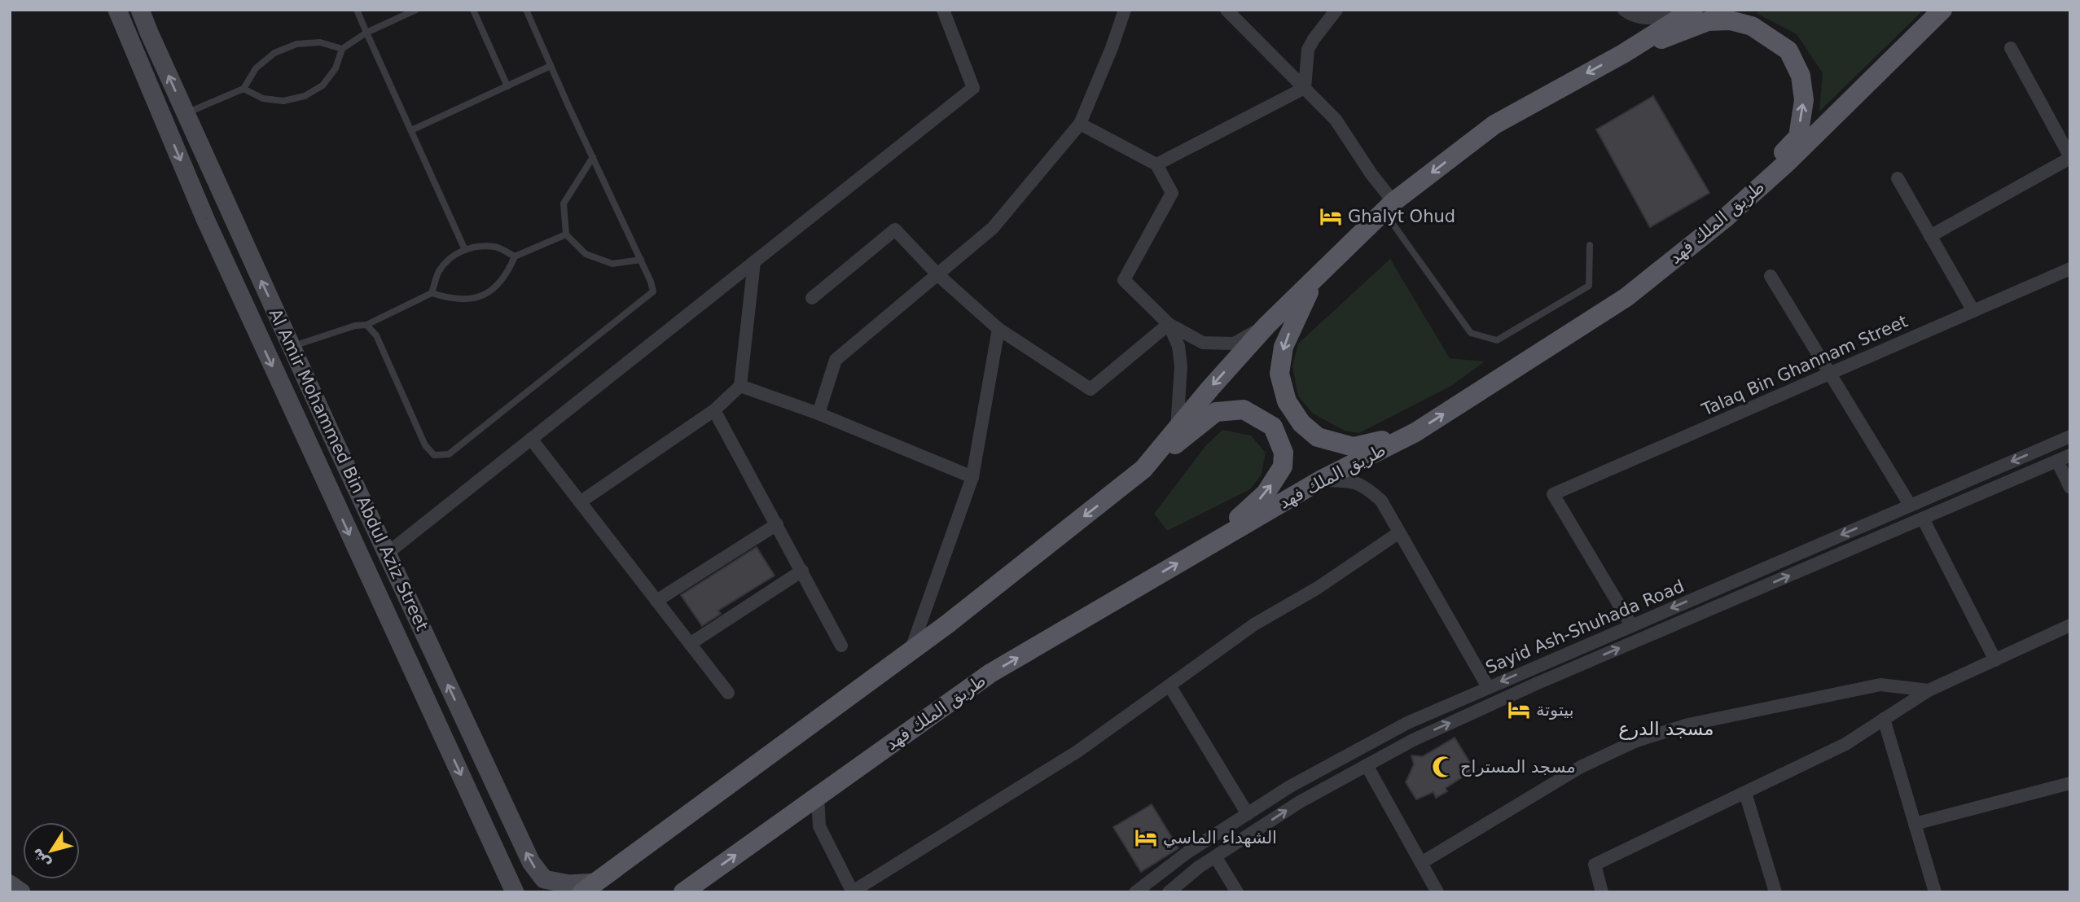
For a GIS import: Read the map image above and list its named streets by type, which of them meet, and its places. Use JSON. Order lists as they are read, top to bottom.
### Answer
{
  "streets": {
    "main road": ["طريق الملك فهد", "Al Amir Mohammed Bin Abdul Aziz Street"],
    "street": ["Talaq Bin Ghannam Street", "Sayid Ash-Shuhada Road"]
  },
  "crossings": [
    ["Talaq Bin Ghannam Street", "Sayid Ash-Shuhada Road"]
  ],
  "districts": ["مسجد الدرع"],
  "places": {
    "hotel": ["Ghalyt Ohud", "بيتوتة", "الشهداء الماسي"],
    "mosque": ["مسجد المستراح"]
  },
  "north": "bottom left"
}
